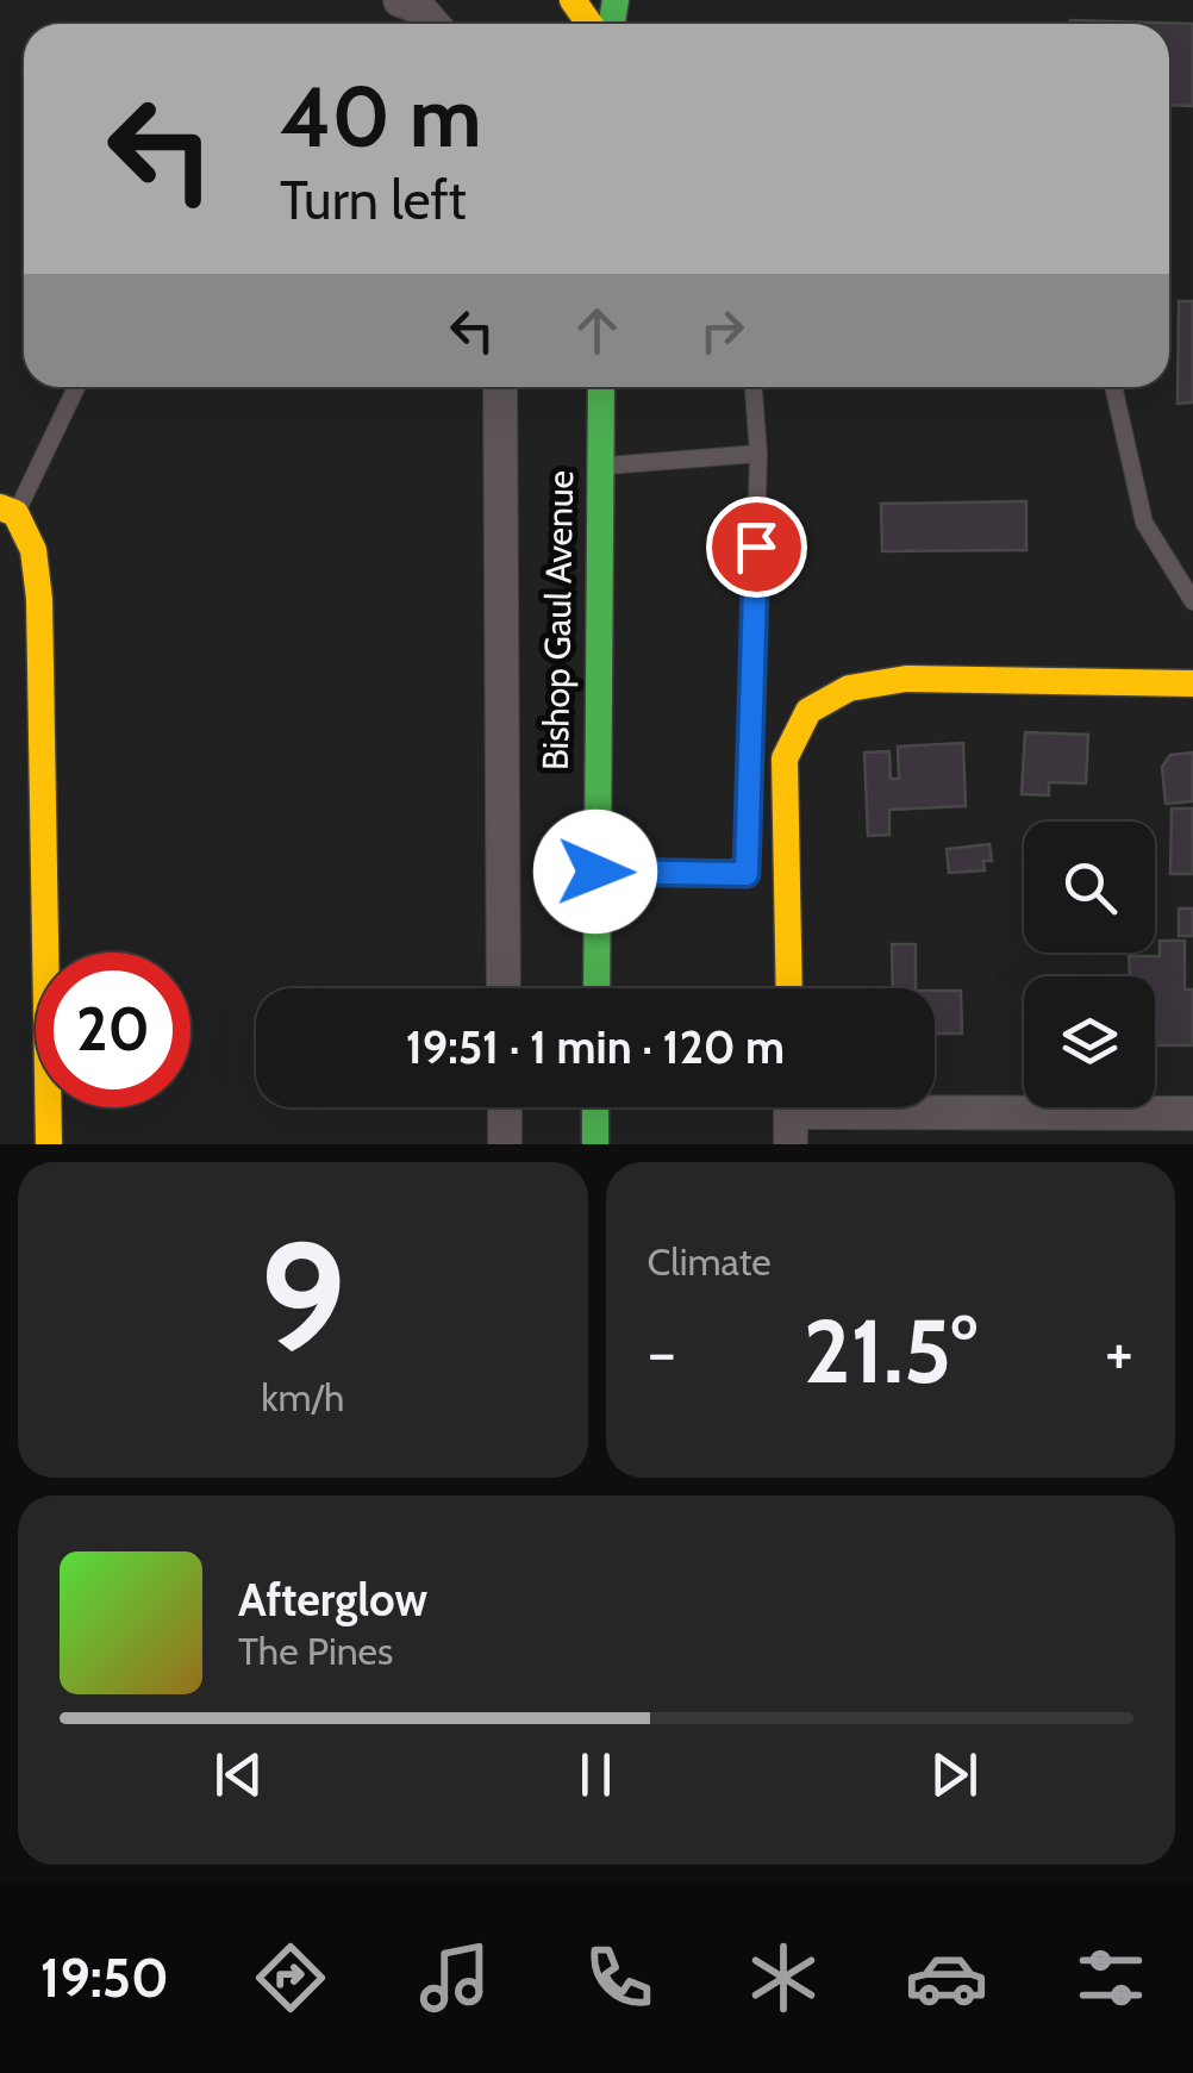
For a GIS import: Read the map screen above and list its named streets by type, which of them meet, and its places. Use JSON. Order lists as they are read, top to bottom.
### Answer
{
  "streets": {
    "main road": ["Bishop Gaul Avenue"]
  },
  "page": {
    "turn": ["40 m", "Turn left"],
    "limit": "20",
    "trip": "19:51 · 1 min · 120 m",
    "tile": [
      ["9", "km/h"],
      "Climate"
    ],
    "heat": ["−", "21.5°", "+"],
    "song": ["Afterglow", "The Pines"],
    "tabs": "19:50"
  }
}
